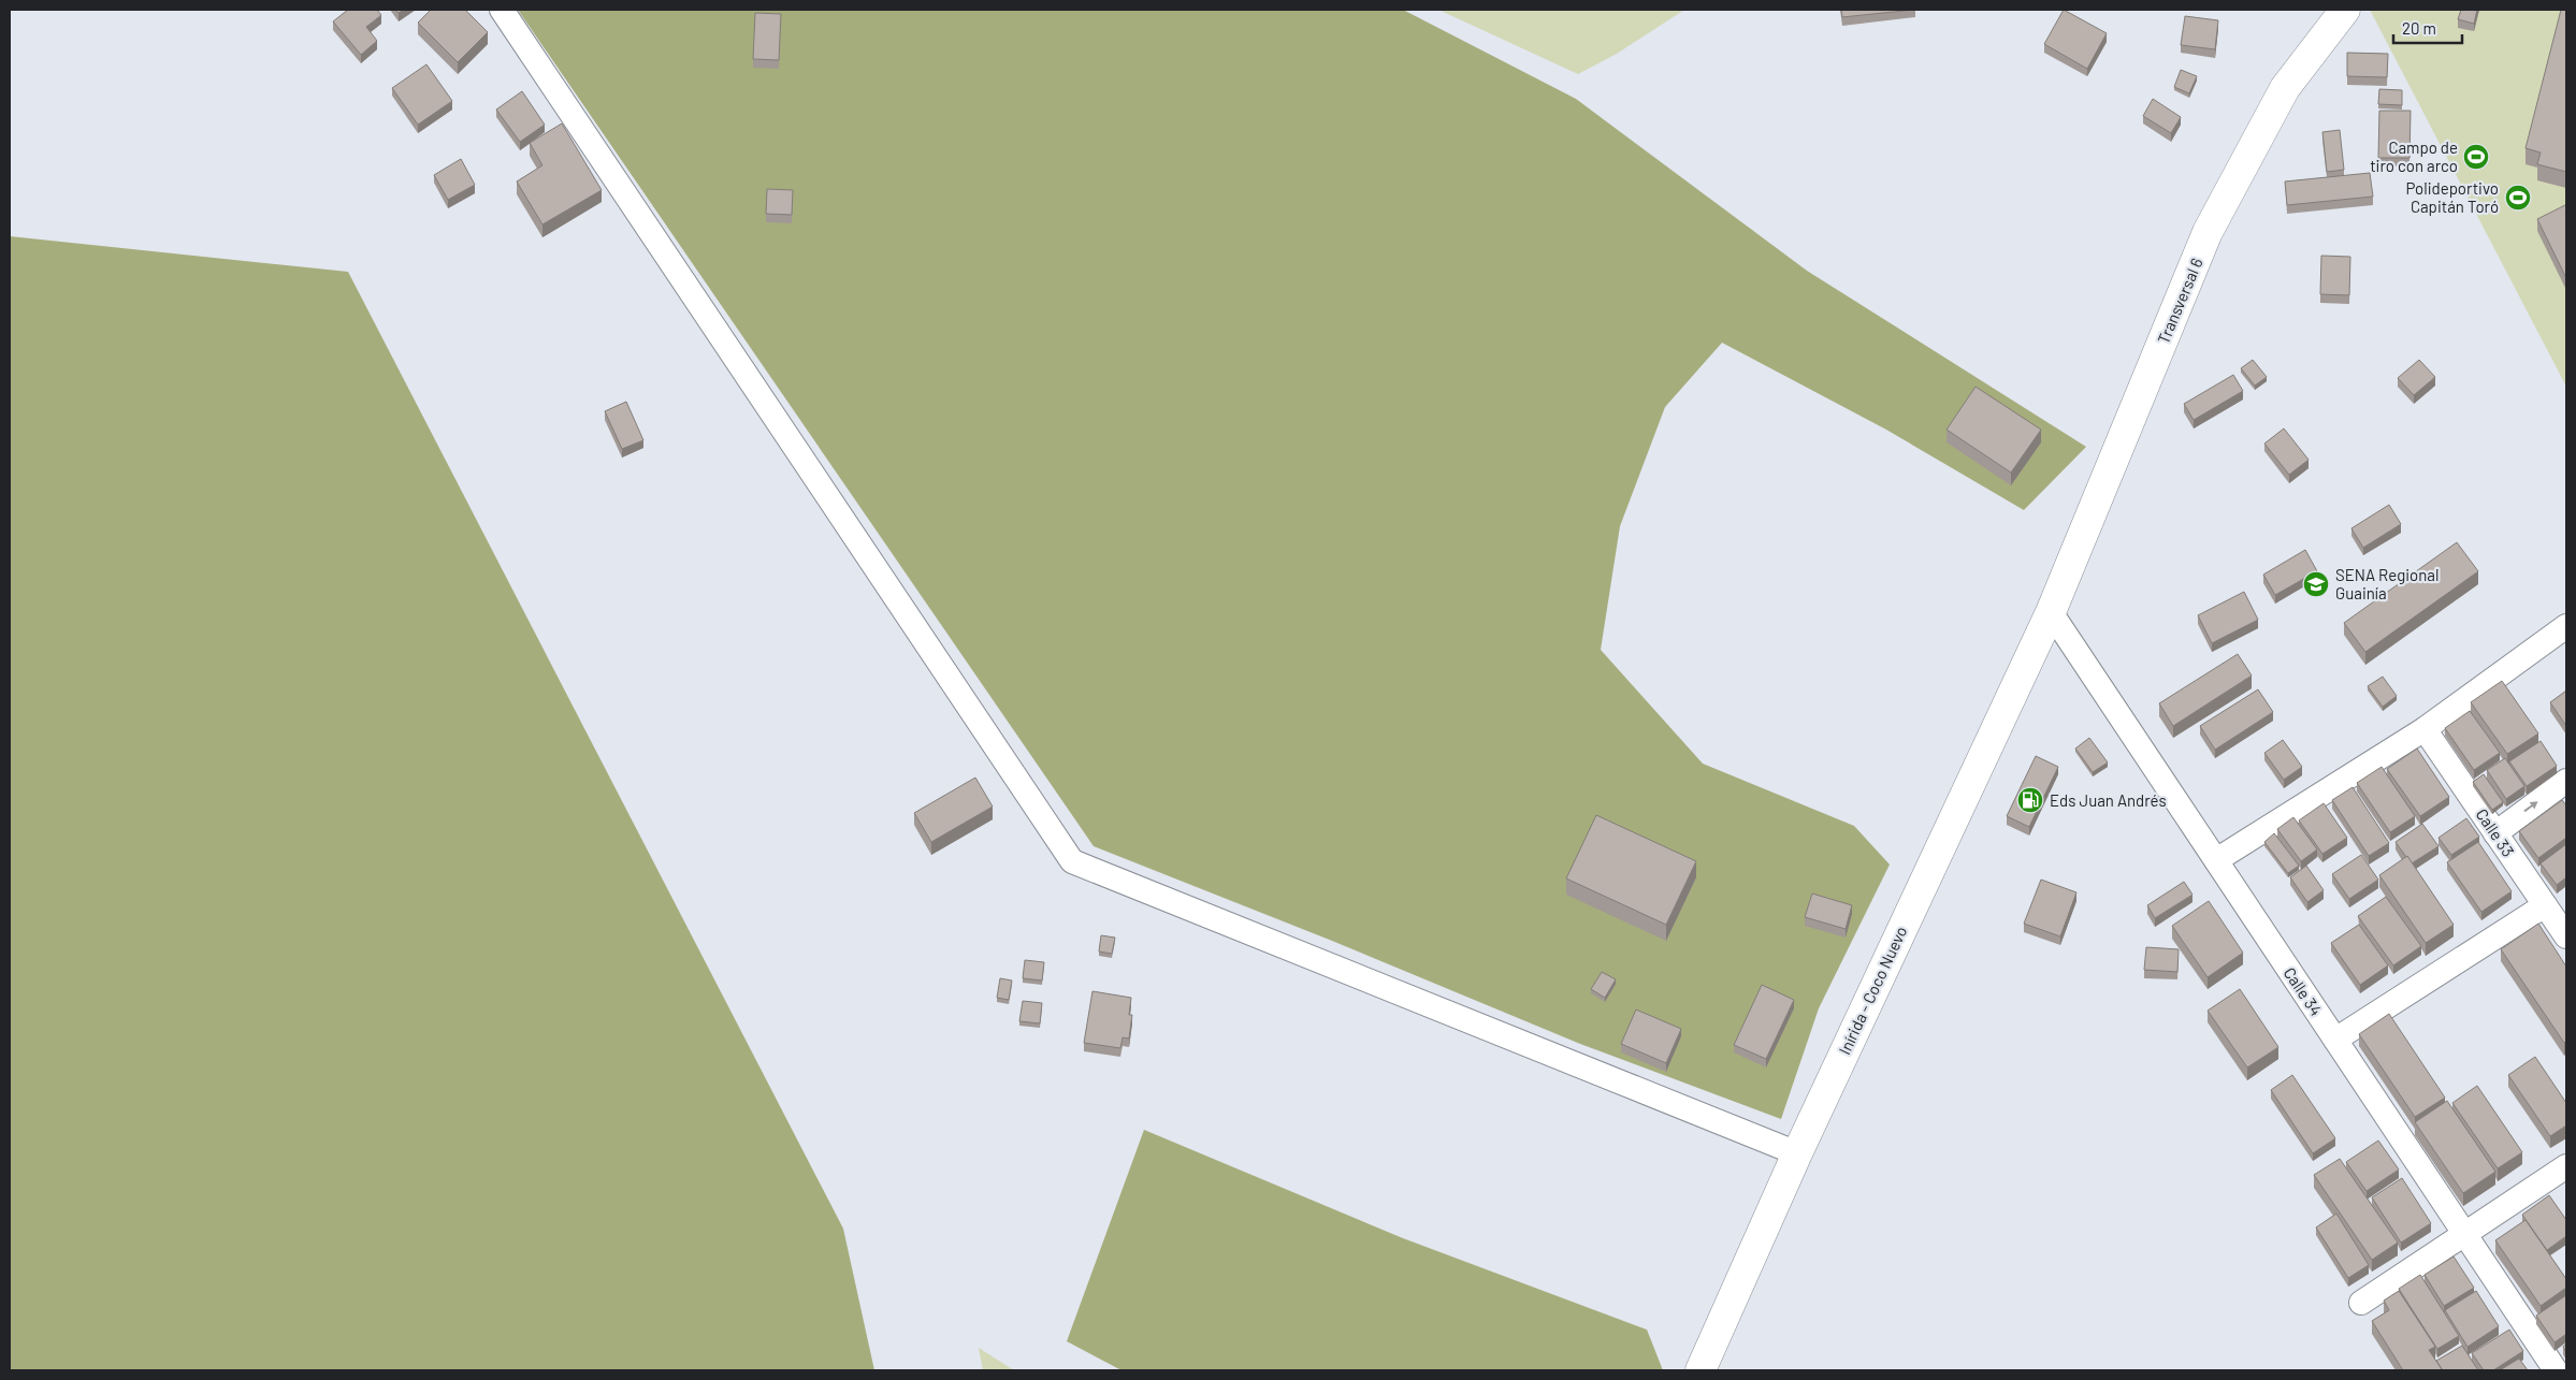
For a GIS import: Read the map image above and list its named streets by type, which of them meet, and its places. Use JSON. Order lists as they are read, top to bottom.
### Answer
{
  "streets": {
    "street": [
      "Transversal 6",
      "Calle 33",
      "Inírida - Coco Nuevo",
      "Calle 34"
    ]
  },
  "crossings": [
    ["Transversal 6", "Inírida - Coco Nuevo"],
    ["Transversal 6", "Calle 34"],
    ["Inírida - Coco Nuevo", "Calle 34"]
  ],
  "places": {
    "sports": ["Campo de tiro con arco", "Polideportivo Capitán Toró"],
    "school or university": ["SENA Regional Guainía"],
    "fuel station": ["Eds Juan Andrés"]
  },
  "scale_bar": "20 m"
}
